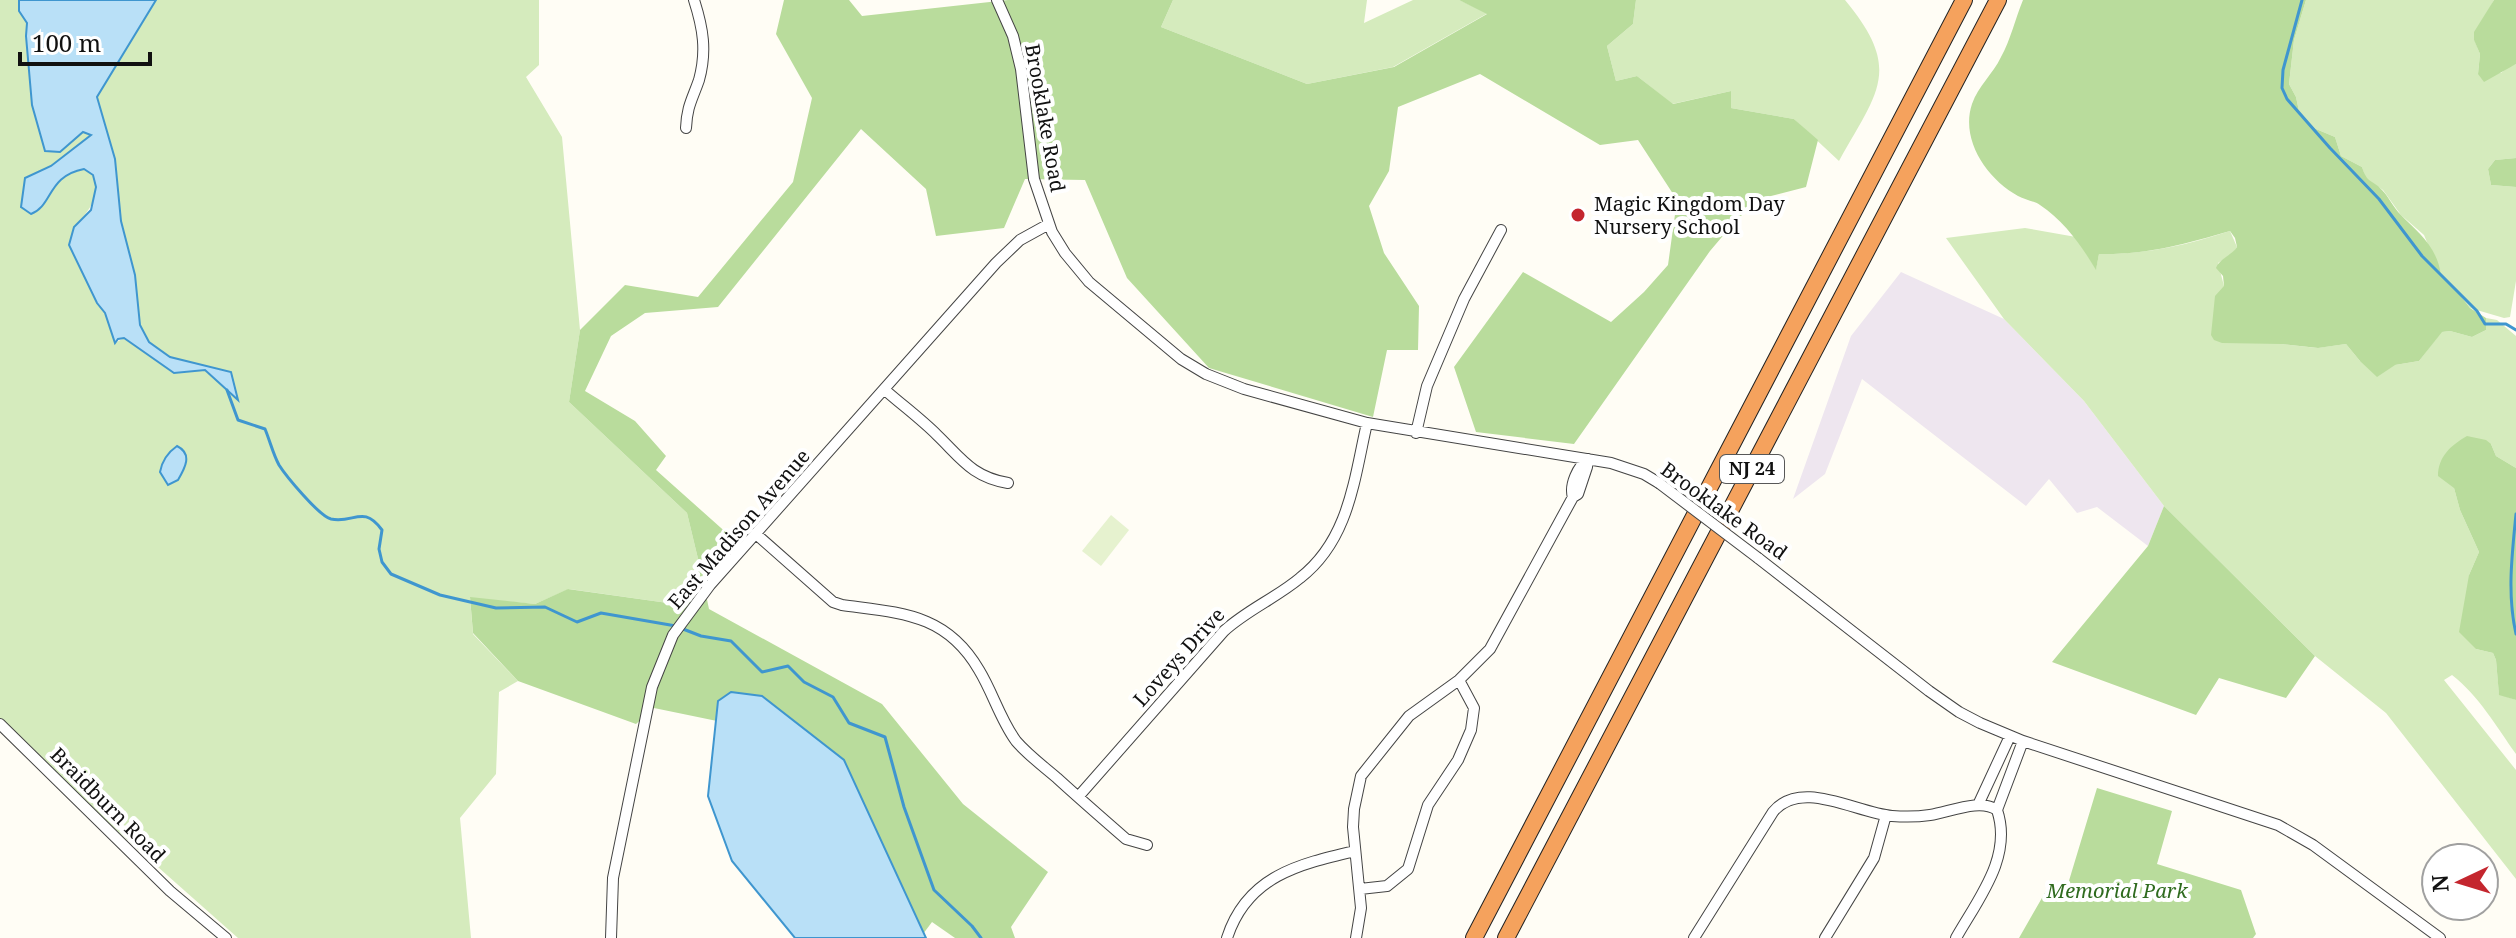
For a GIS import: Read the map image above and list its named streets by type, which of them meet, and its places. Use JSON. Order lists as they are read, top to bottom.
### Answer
{
  "streets": {
    "highway": ["NJ 24"],
    "street": [
      "Brooklake Road",
      "East Madison Avenue",
      "Loveys Drive",
      "Braidburn Road"
    ]
  },
  "crossings": [
    ["Brooklake Road", "East Madison Avenue"],
    ["Brooklake Road", "Loveys Drive"]
  ],
  "parks": ["Memorial Park"],
  "places": ["Magic Kingdom Day Nursery School"],
  "scale_bar": "100 m",
  "north": "left"
}
